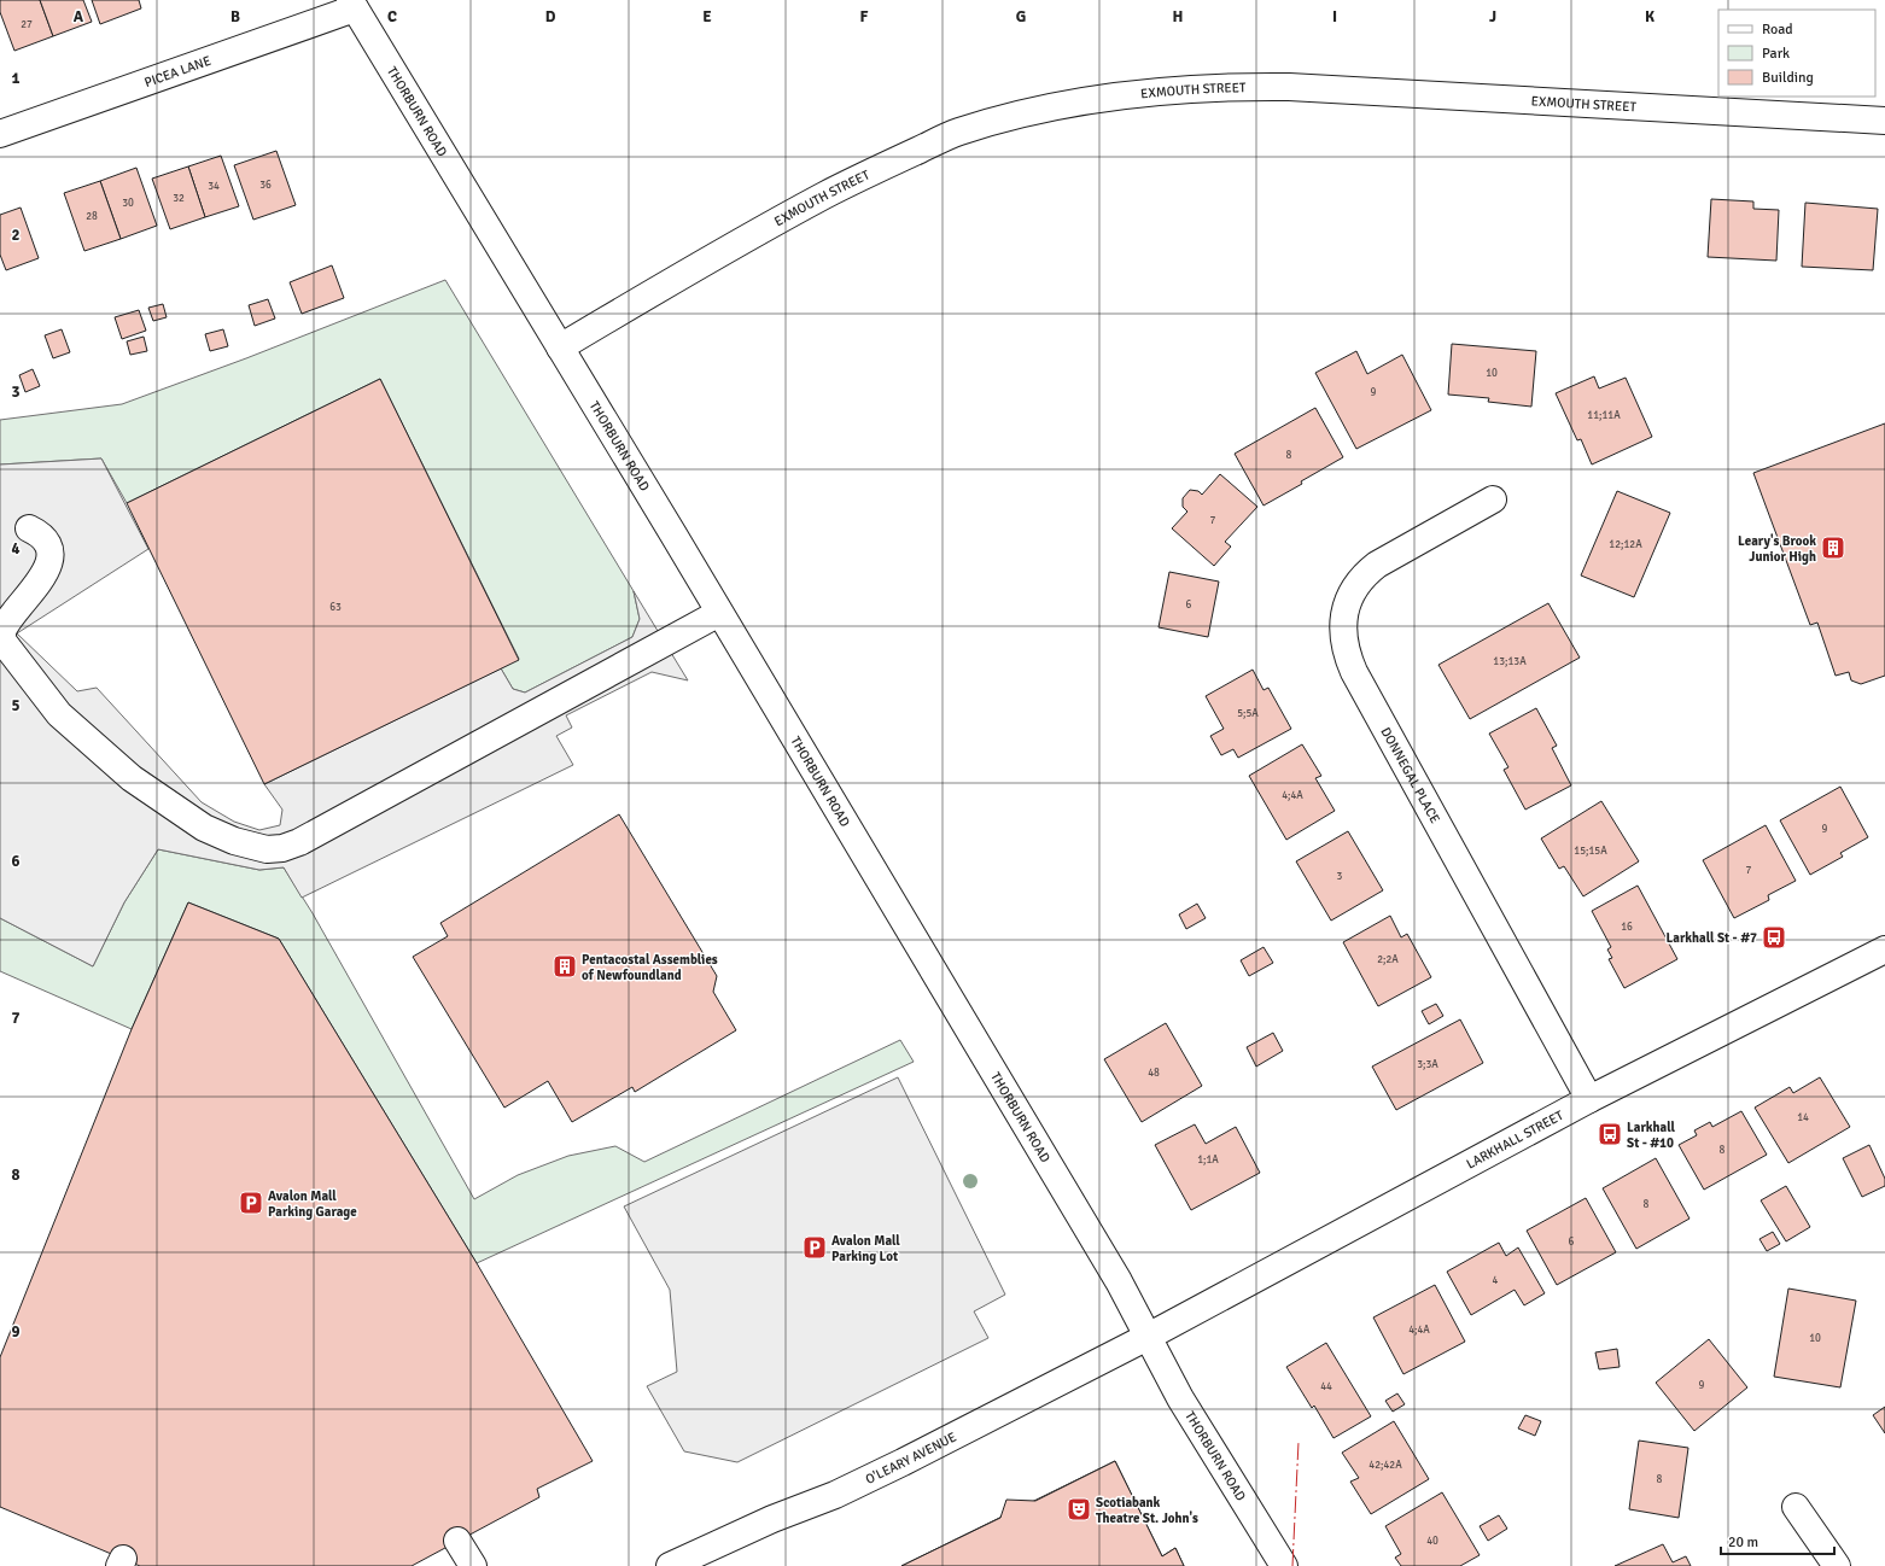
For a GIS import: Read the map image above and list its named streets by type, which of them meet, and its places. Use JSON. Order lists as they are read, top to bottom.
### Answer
{
  "streets": {
    "street": [
      "PICEA LANE",
      "EXMOUTH STREET",
      "THORBURN ROAD",
      "DONNEGAL PLACE",
      "LARKHALL STREET",
      "O'LEARY AVENUE"
    ]
  },
  "crossings": [
    ["PICEA LANE", "THORBURN ROAD"],
    ["EXMOUTH STREET", "THORBURN ROAD"],
    ["THORBURN ROAD", "LARKHALL STREET"],
    ["THORBURN ROAD", "O'LEARY AVENUE"],
    ["DONNEGAL PLACE", "LARKHALL STREET"],
    ["LARKHALL STREET", "O'LEARY AVENUE"]
  ],
  "places": {
    "building": ["Leary's Brook Junior High", "Pentacostal Assemblies of Newfoundland"],
    "bus stop": ["Larkhall St - #7", "Larkhall St - #10"],
    "parking": ["Avalon Mall Parking Garage", "Avalon Mall Parking Lot"],
    "theatre": ["Scotiabank Theatre St. John's"]
  },
  "house_numbers": [
    "27",
    "36",
    "34",
    "32",
    "30",
    "28",
    "10",
    "9",
    "11;11A",
    "8",
    "7",
    "12;12A",
    "6",
    "63",
    "13;13A",
    "5;5A",
    "4;4A",
    "9",
    "15;15A",
    "7",
    "3",
    "16",
    "2;2A",
    "3;3A",
    "48",
    "14",
    "8",
    "1;1A",
    "8",
    "6",
    "4",
    "4;4A",
    "10",
    "9",
    "44",
    "42;42A",
    "8",
    "40"
  ],
  "legend": ["Road", "Park", "Building"],
  "scale_bar": "20 m",
  "grid": {
    "columns": [
      "A",
      "B",
      "C",
      "D",
      "E",
      "F",
      "G",
      "H",
      "I",
      "J",
      "K"
    ],
    "rows": [
      "1",
      "2",
      "3",
      "4",
      "5",
      "6",
      "7",
      "8",
      "9"
    ]
  }
}
